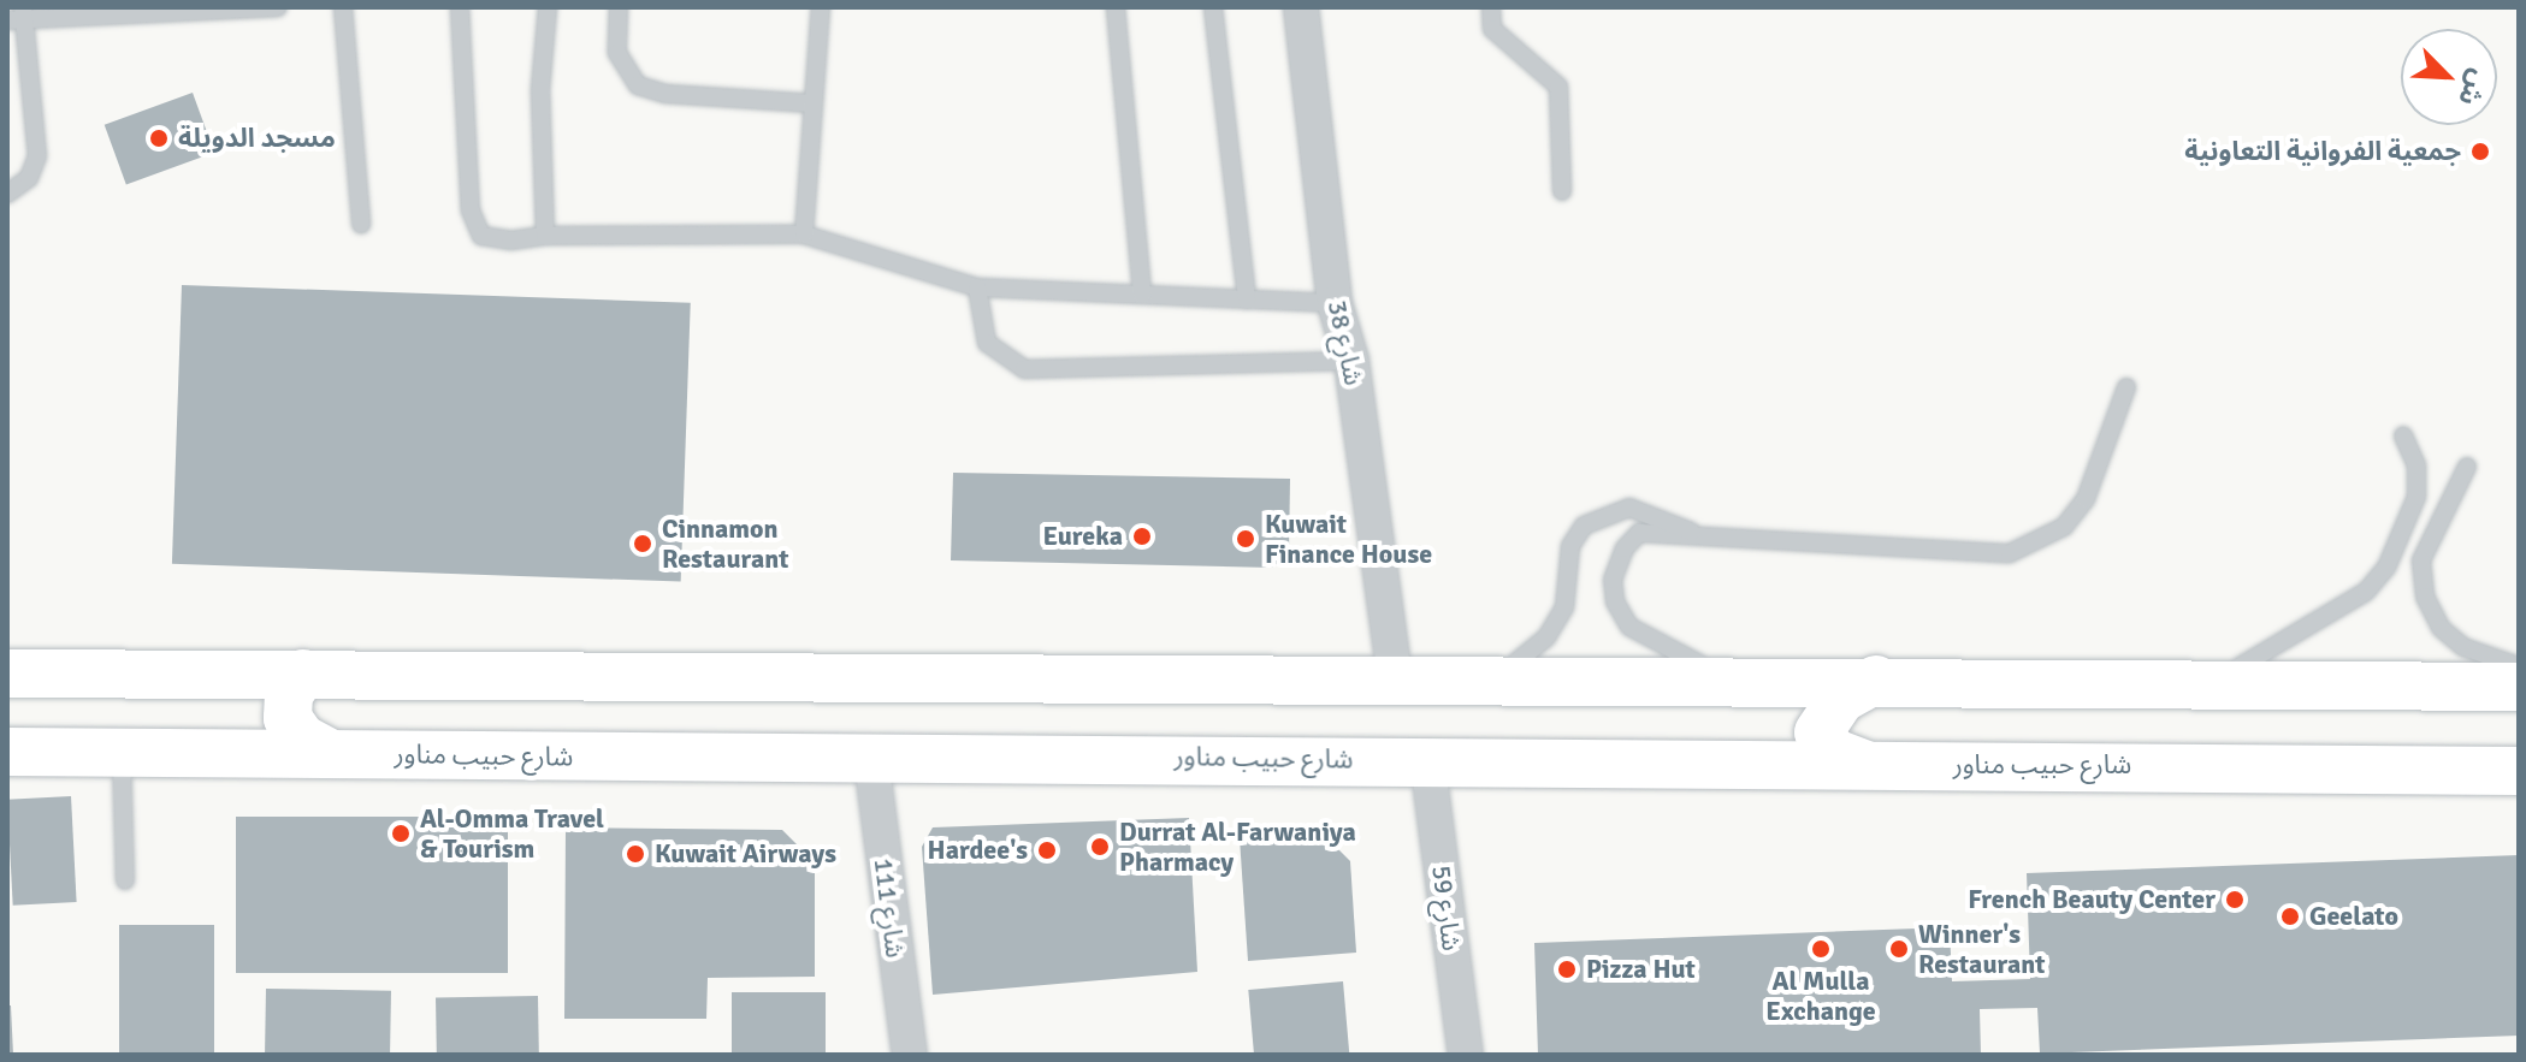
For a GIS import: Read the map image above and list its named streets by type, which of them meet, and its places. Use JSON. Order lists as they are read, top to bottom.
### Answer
{
  "streets": {
    "street": [
      "شارع 38",
      "شارع حبيب مناور",
      "شارع 111",
      "شارع 59"
    ]
  },
  "crossings": [
    ["شارع حبيب مناور", "شارع 111"],
    ["شارع حبيب مناور", "شارع 59"]
  ],
  "places": [
    "مسجد الدويلة",
    "جمعية الفروانية التعاونية",
    "Eureka",
    "Kuwait Finance House",
    "Cinnamon Restaurant",
    "Al-Omma Travel & Tourism",
    "Durrat Al-Farwaniya Pharmacy",
    "Hardee's",
    "Kuwait Airways",
    "French Beauty Center",
    "Geelato",
    "Al Mulla Exchange",
    "Winner's Restaurant",
    "Pizza Hut"
  ],
  "north": "bottom right"
}
